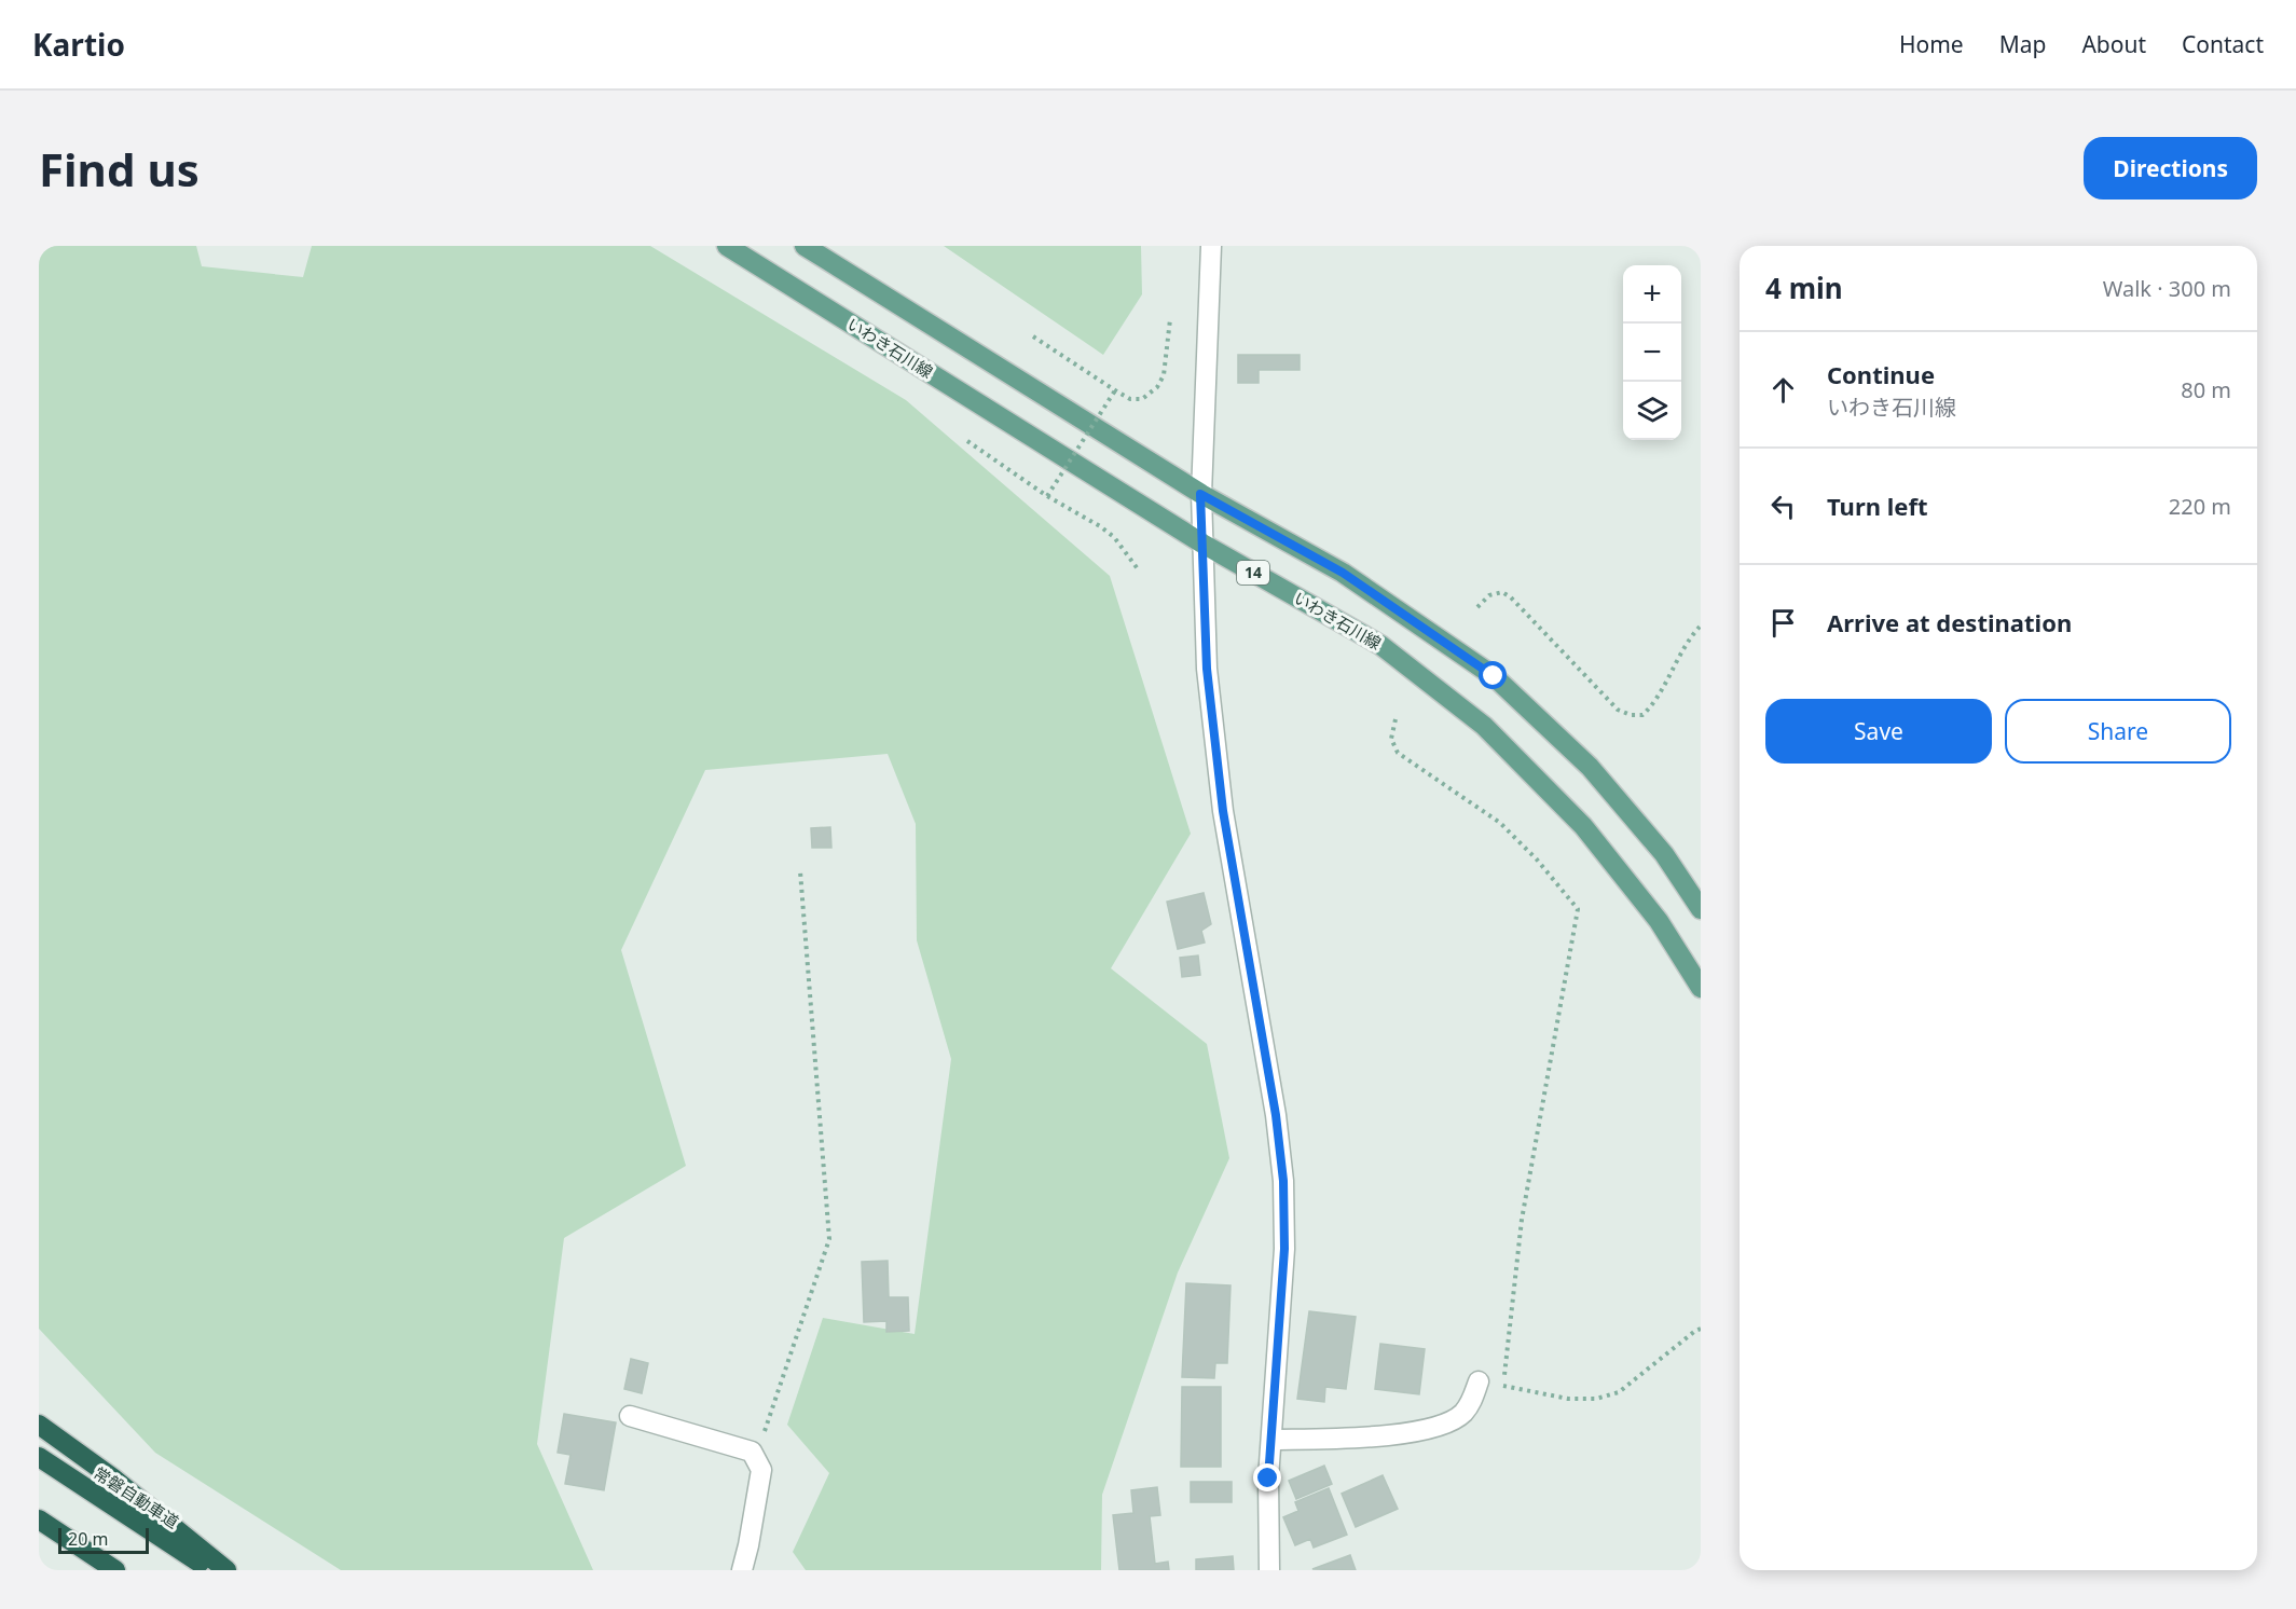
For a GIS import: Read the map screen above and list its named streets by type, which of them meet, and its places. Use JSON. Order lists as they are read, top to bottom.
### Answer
{
  "streets": {
    "highway": ["常磐自動車道"],
    "main road": ["いわき石川線", "14"]
  },
  "scale_bar": "20 m",
  "page": {
    "header": "Kartio",
    "nav": [
      "Home",
      "Map",
      "About",
      "Contact"
    ],
    "buttons": [
      "Directions",
      ["Save", "Share"]
    ],
    "title": "Find us",
    "heading": ["4 min", "Walk · 300 m"],
    "map_buttons": ["+", "−"],
    "list": [
      ["Continue", "いわき石川線", "80 m"],
      ["Turn left", "220 m"],
      "Arrive at destination"
    ],
    "scale": "20 m"
  }
}
